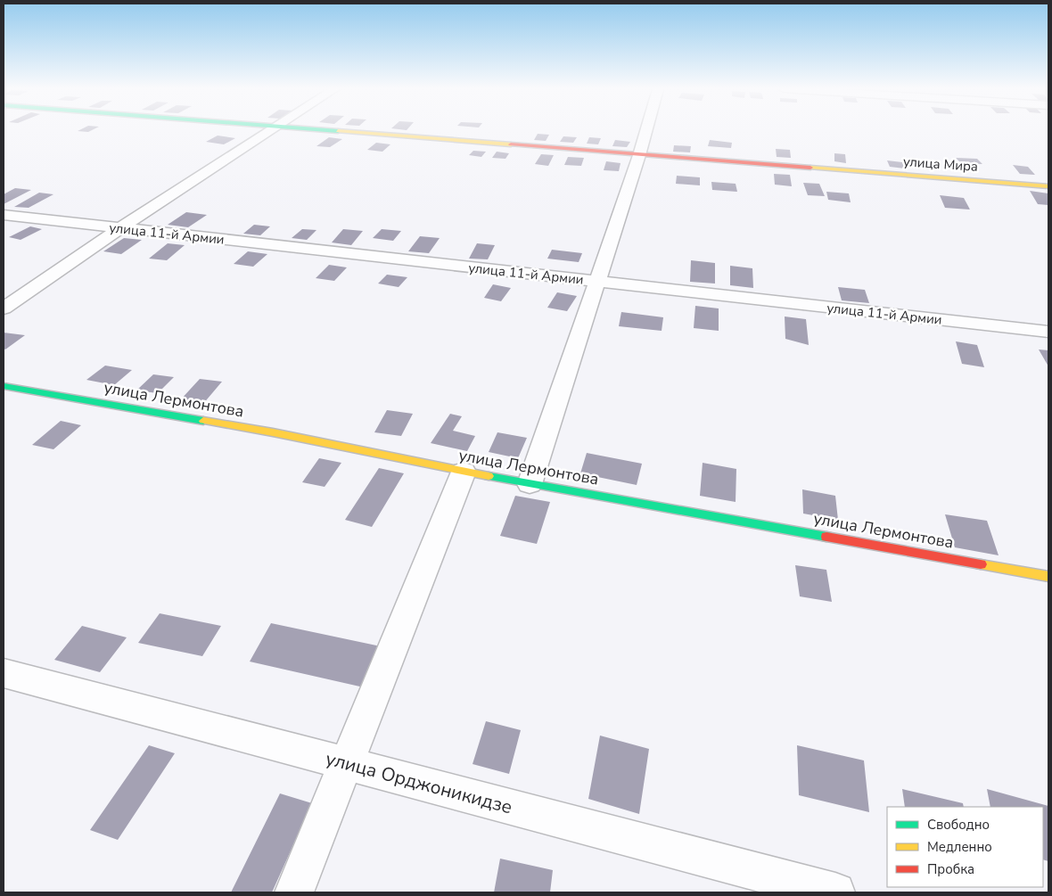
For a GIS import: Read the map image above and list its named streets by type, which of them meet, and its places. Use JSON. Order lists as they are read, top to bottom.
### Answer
{
  "streets": {
    "street": [
      "улица Мира",
      "улица 11-й Армии",
      "улица Лермонтова",
      "улица Орджоникидзе"
    ]
  },
  "legend": ["Свободно", "Медленно", "Пробка"]
}
